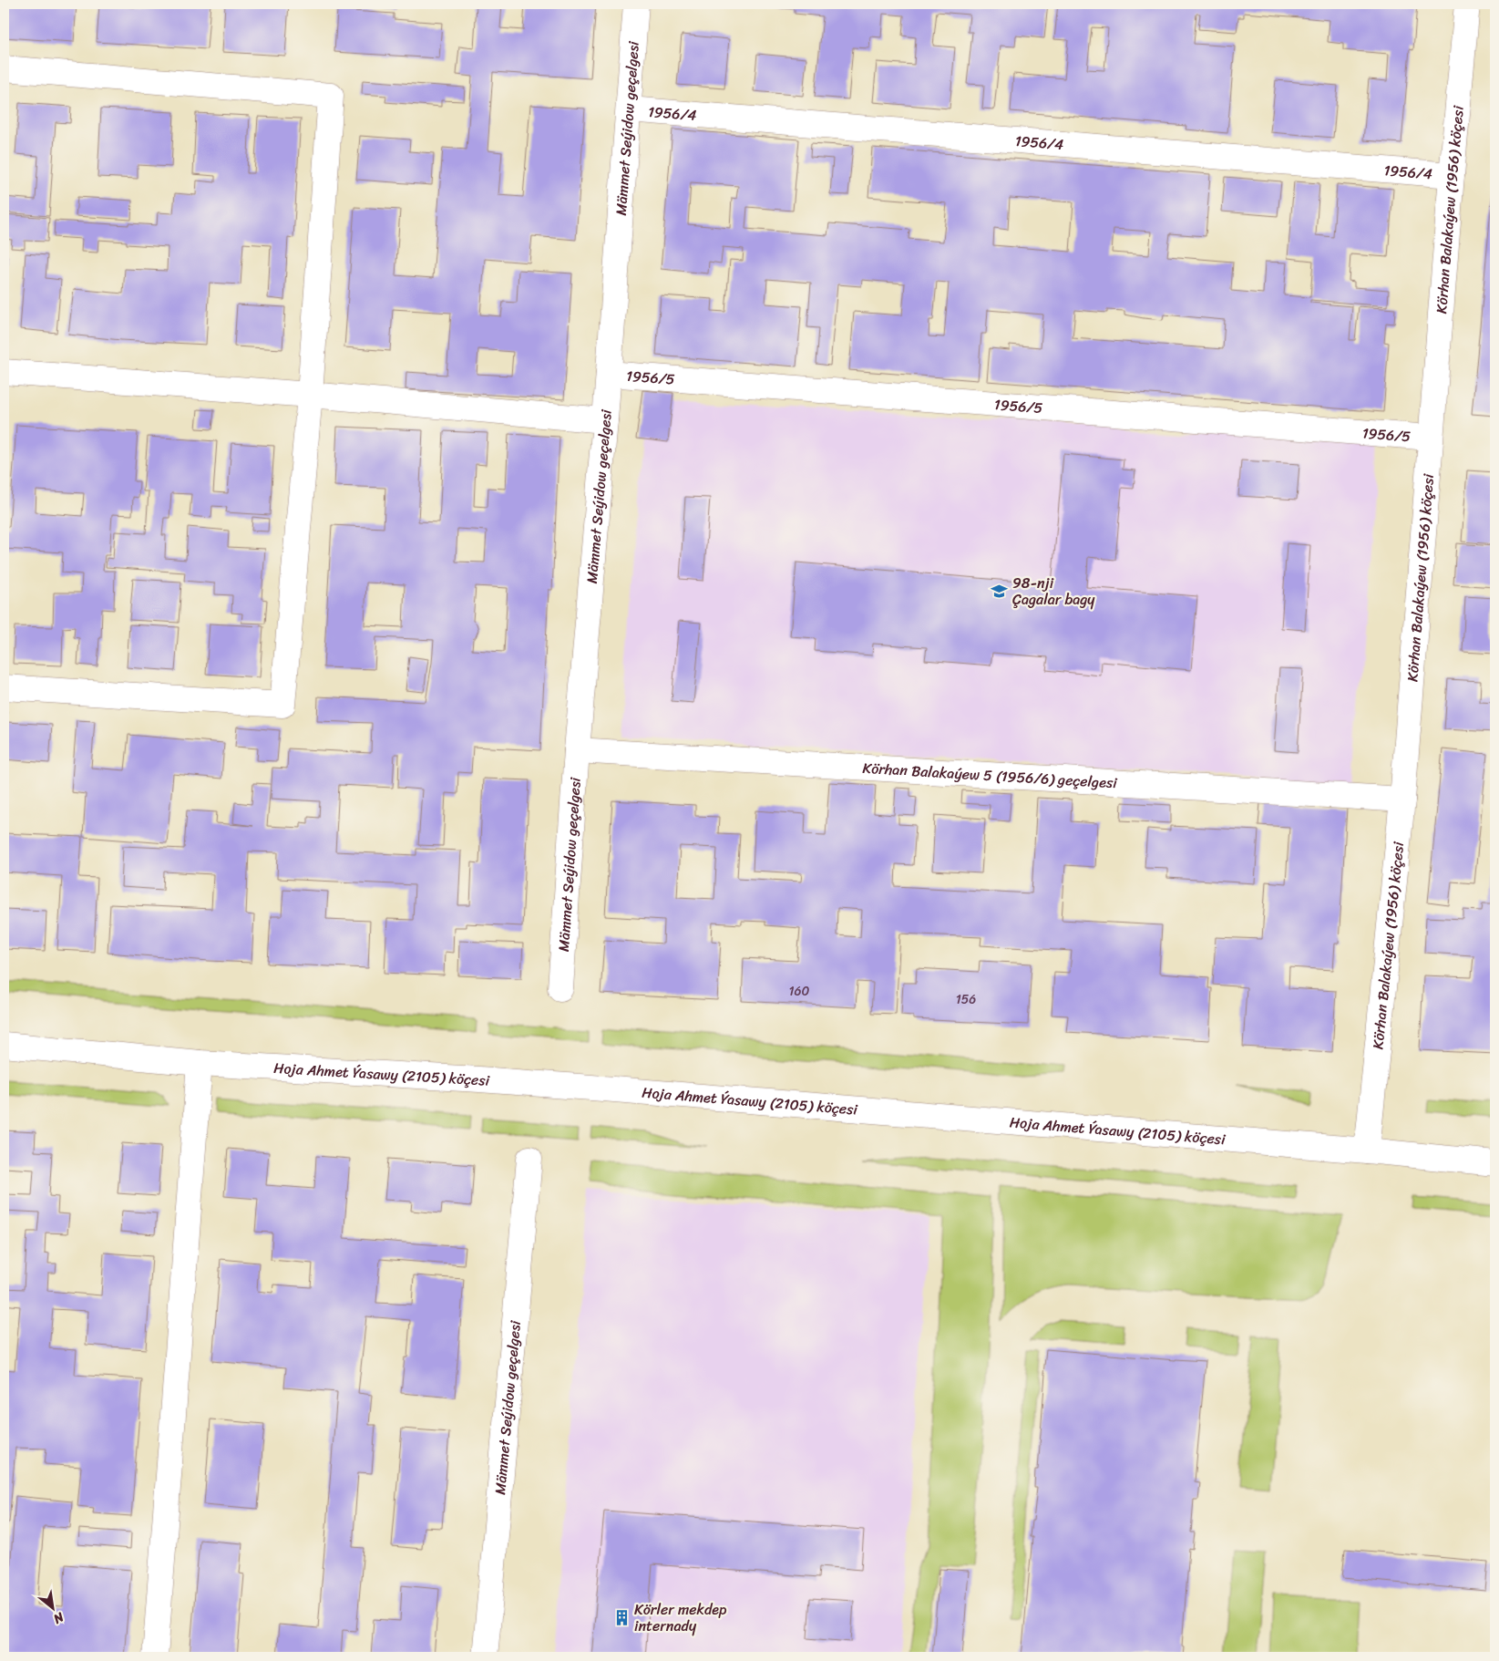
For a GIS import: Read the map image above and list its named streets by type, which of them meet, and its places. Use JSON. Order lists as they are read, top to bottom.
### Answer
{
  "streets": {
    "street": [
      "1956/4",
      "Mämmet Seýidow geçelgesi",
      "Körhan Balakaýew (1956) köçesi",
      "1956/5",
      "Körhan Balakaýew 5 (1956/6) geçelgesi",
      "Hoja Ahmet Ýasawy (2105) köçesi"
    ]
  },
  "crossings": [
    ["1956/4", "Mämmet Seýidow geçelgesi"],
    ["1956/4", "Körhan Balakaýew (1956) köçesi"],
    ["Mämmet Seýidow geçelgesi", "1956/5"],
    ["Mämmet Seýidow geçelgesi", "Körhan Balakaýew 5 (1956/6) geçelgesi"],
    ["Körhan Balakaýew (1956) köçesi", "1956/5"],
    ["Körhan Balakaýew (1956) köçesi", "Körhan Balakaýew 5 (1956/6) geçelgesi"],
    ["Körhan Balakaýew (1956) köçesi", "Hoja Ahmet Ýasawy (2105) köçesi"]
  ],
  "places": {
    "school or university": ["98-nji Çagalar bagy"],
    "building": ["Körler mekdep internady"]
  },
  "house_numbers": ["160", "156"],
  "north": "bottom right"
}
